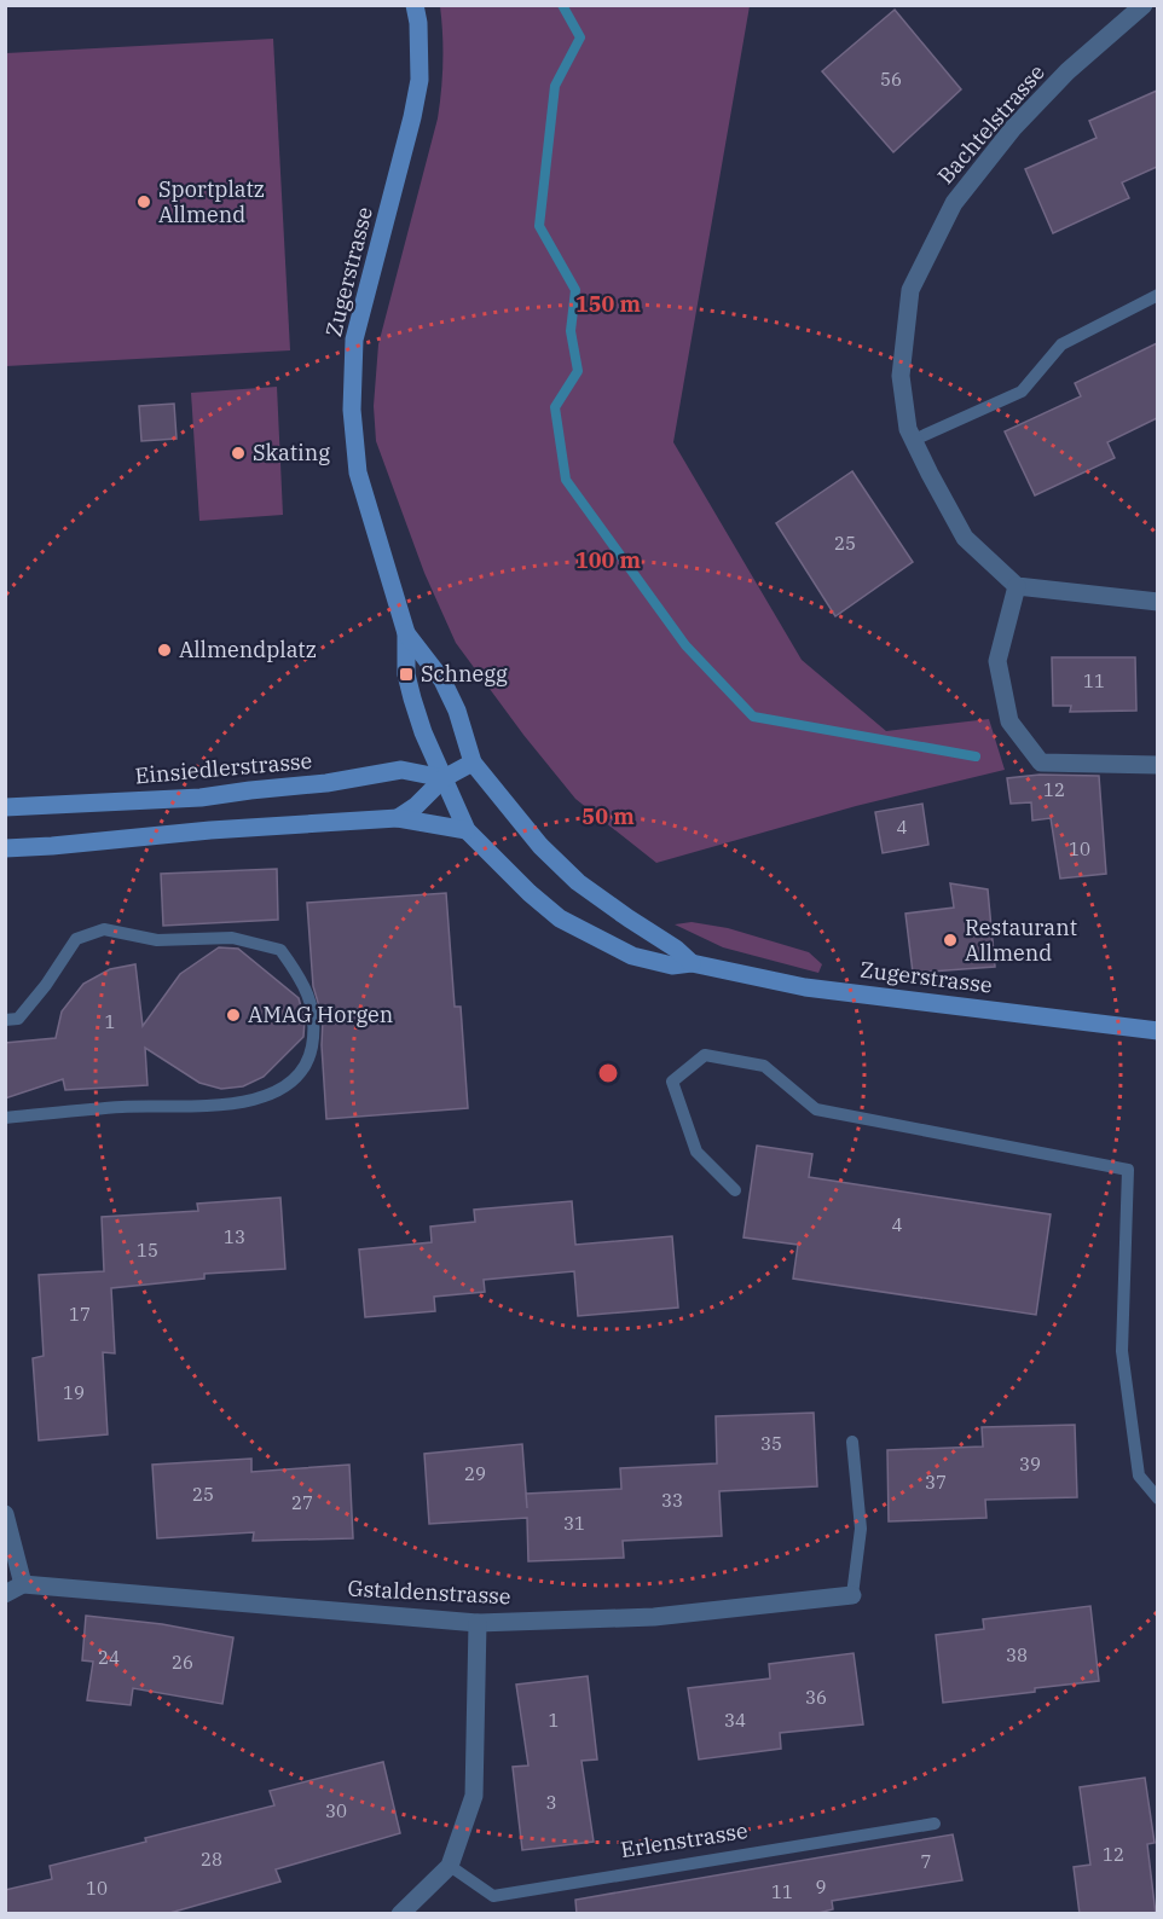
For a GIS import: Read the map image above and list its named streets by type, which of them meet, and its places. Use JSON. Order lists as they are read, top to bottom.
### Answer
{
  "streets": {
    "main road": ["Zugerstrasse", "Einsiedlerstrasse"],
    "street": ["Bachtelstrasse", "Gstaldenstrasse"],
    "lane": ["Erlenstrasse"]
  },
  "crossings": [
    ["Zugerstrasse", "Einsiedlerstrasse"]
  ],
  "places": {
    "other": [
      "Sportplatz Allmend",
      "Skating",
      "Allmendplatz",
      "Restaurant Allmend",
      "AMAG Horgen"
    ],
    "transit": ["Schnegg"]
  },
  "house_numbers": [
    "56",
    "25",
    "11",
    "12",
    "4",
    "10",
    "1",
    "4",
    "13",
    "15",
    "17",
    "19",
    "35",
    "39",
    "29",
    "37",
    "25",
    "33",
    "27",
    "31",
    "38",
    "24",
    "26",
    "36",
    "1",
    "34",
    "3",
    "30",
    "12",
    "28",
    "7",
    "9",
    "10",
    "11"
  ],
  "rings": ["150 m", "100 m", "50 m"]
}
